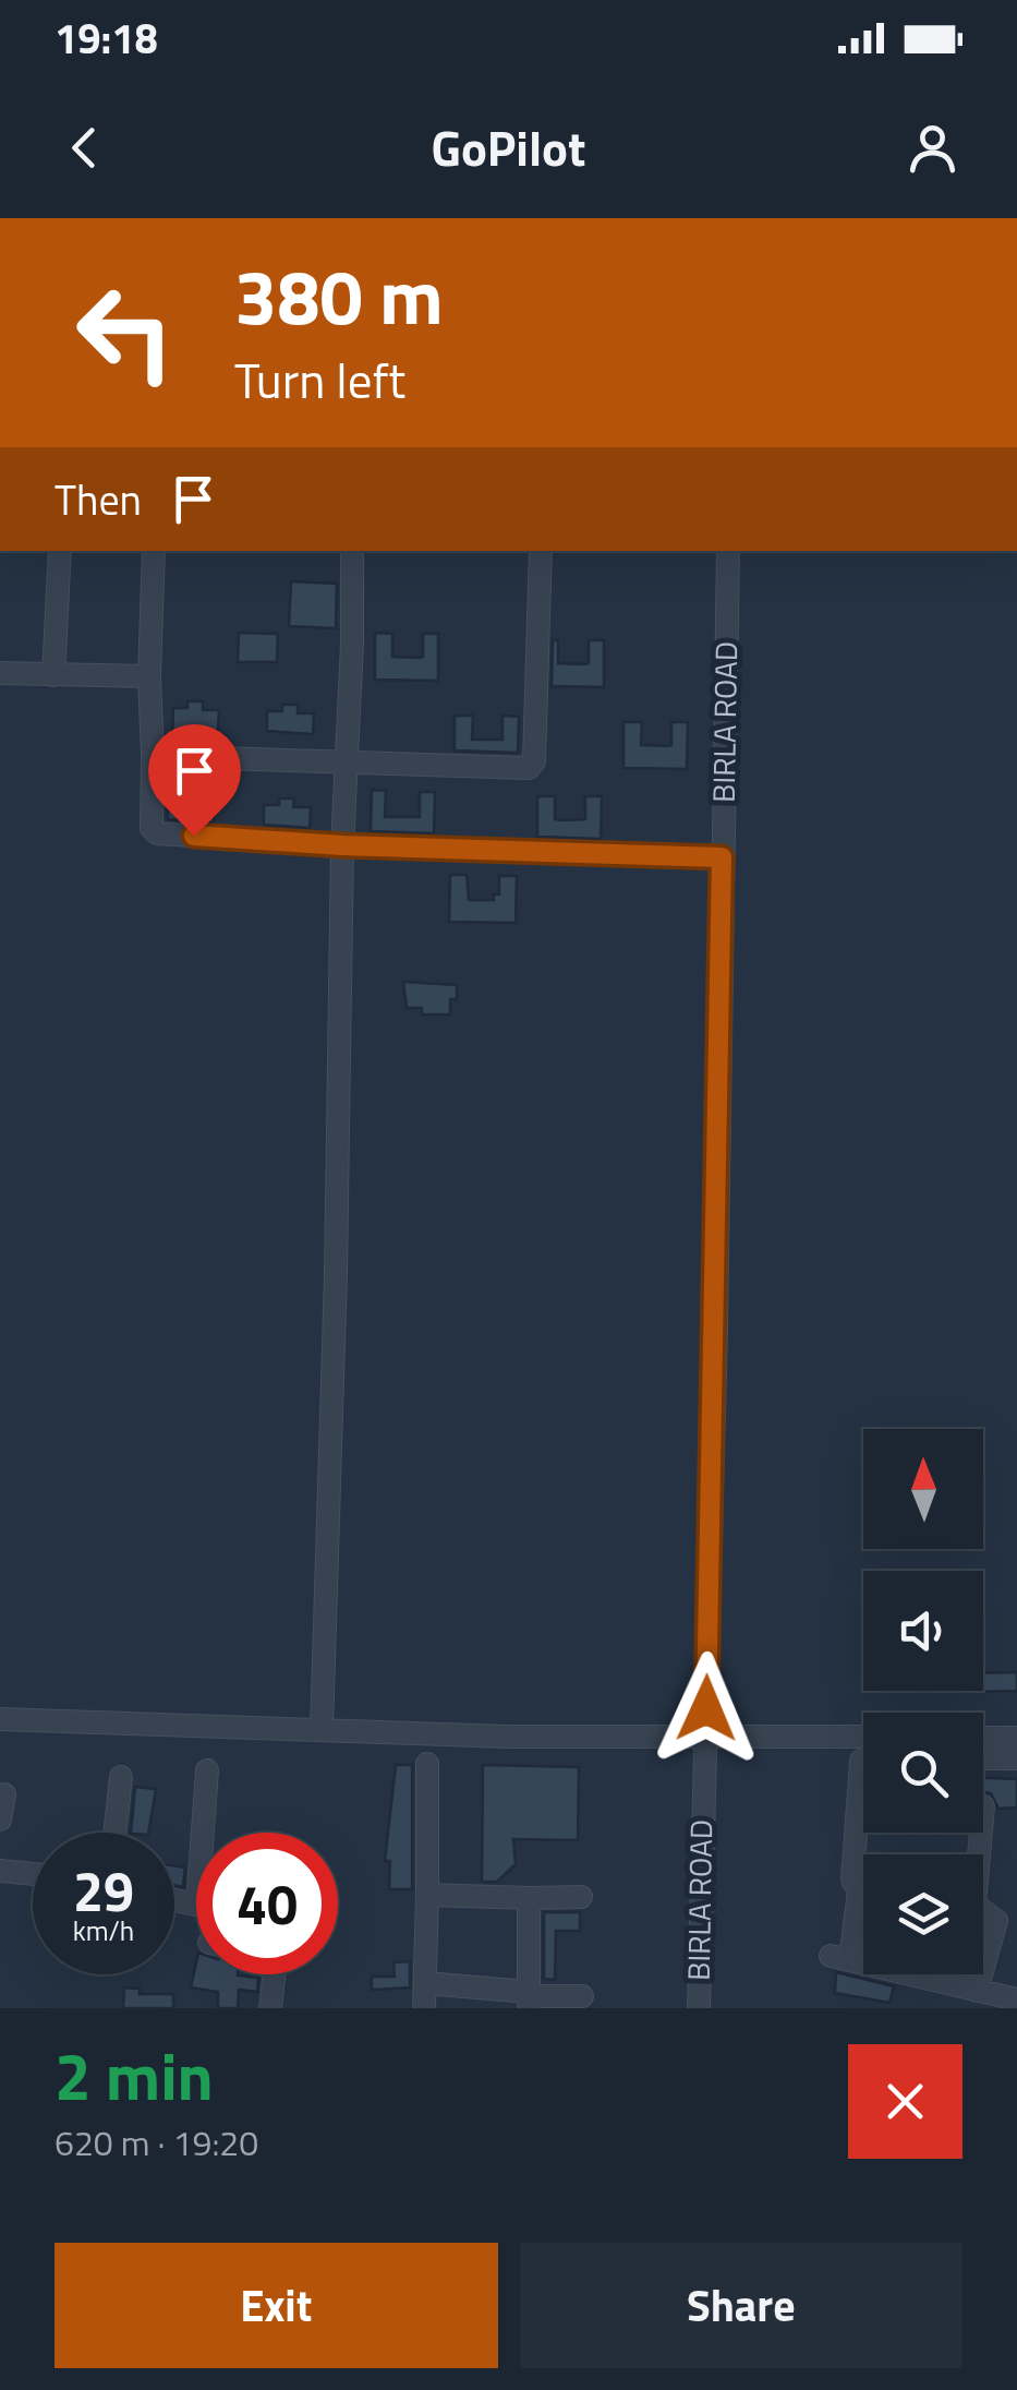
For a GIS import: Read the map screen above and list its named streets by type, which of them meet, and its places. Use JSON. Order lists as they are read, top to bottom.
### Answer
{
  "streets": {
    "street": ["BIRLA ROAD"]
  },
  "north": "top",
  "page": {
    "status": "19:18",
    "header": "GoPilot",
    "turn": ["380 m", "Turn left"],
    "then": "Then",
    "speed": "29 km/h",
    "limit": "40",
    "heading": ["2 min", "620 m · 19:20"],
    "buttons": ["Exit", "Share"]
  }
}
